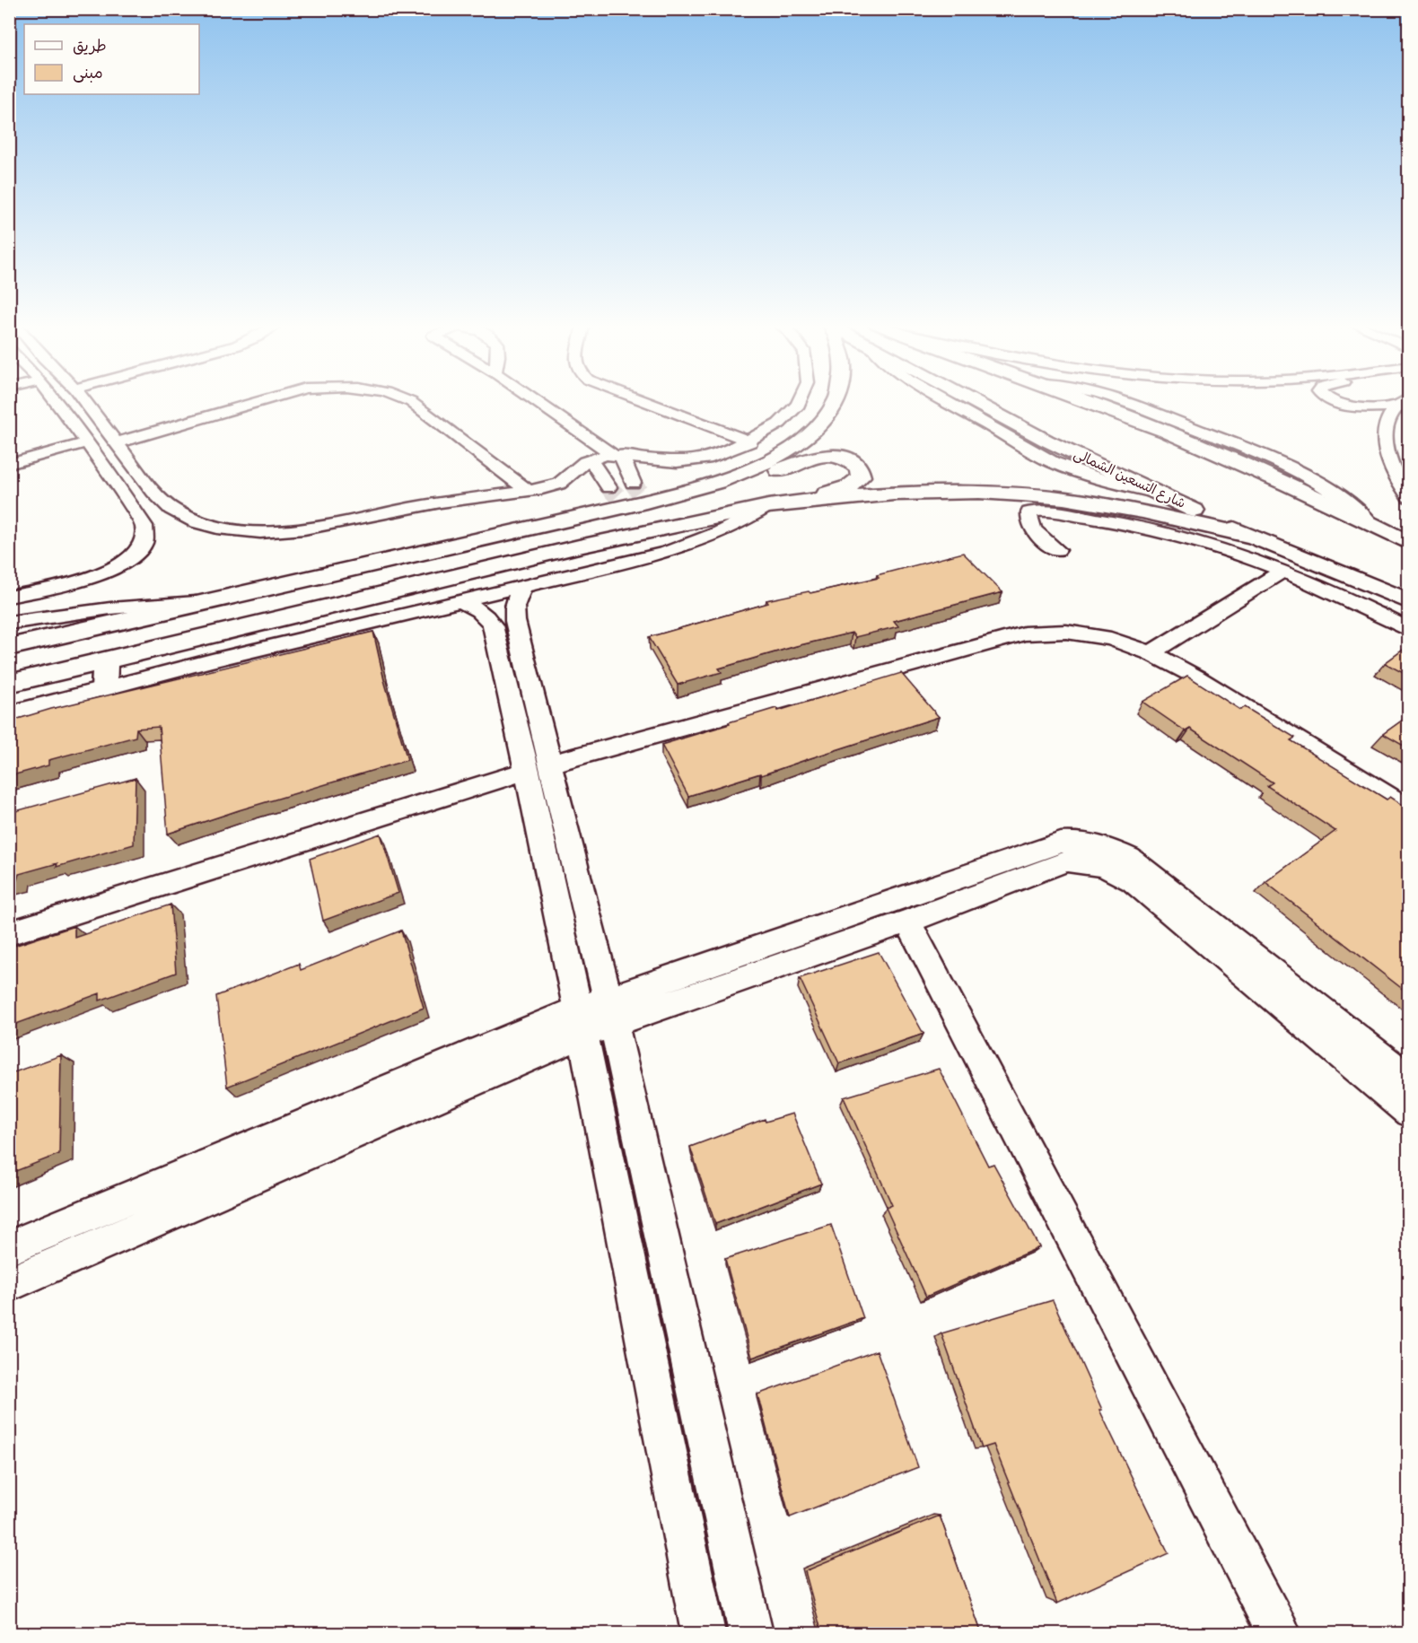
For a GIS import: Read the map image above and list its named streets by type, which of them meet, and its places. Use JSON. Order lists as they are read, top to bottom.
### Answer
{
  "streets": {
    "main road": ["شارع التسعين الشمالى"]
  },
  "legend": ["طريق", "مبنى"]
}
